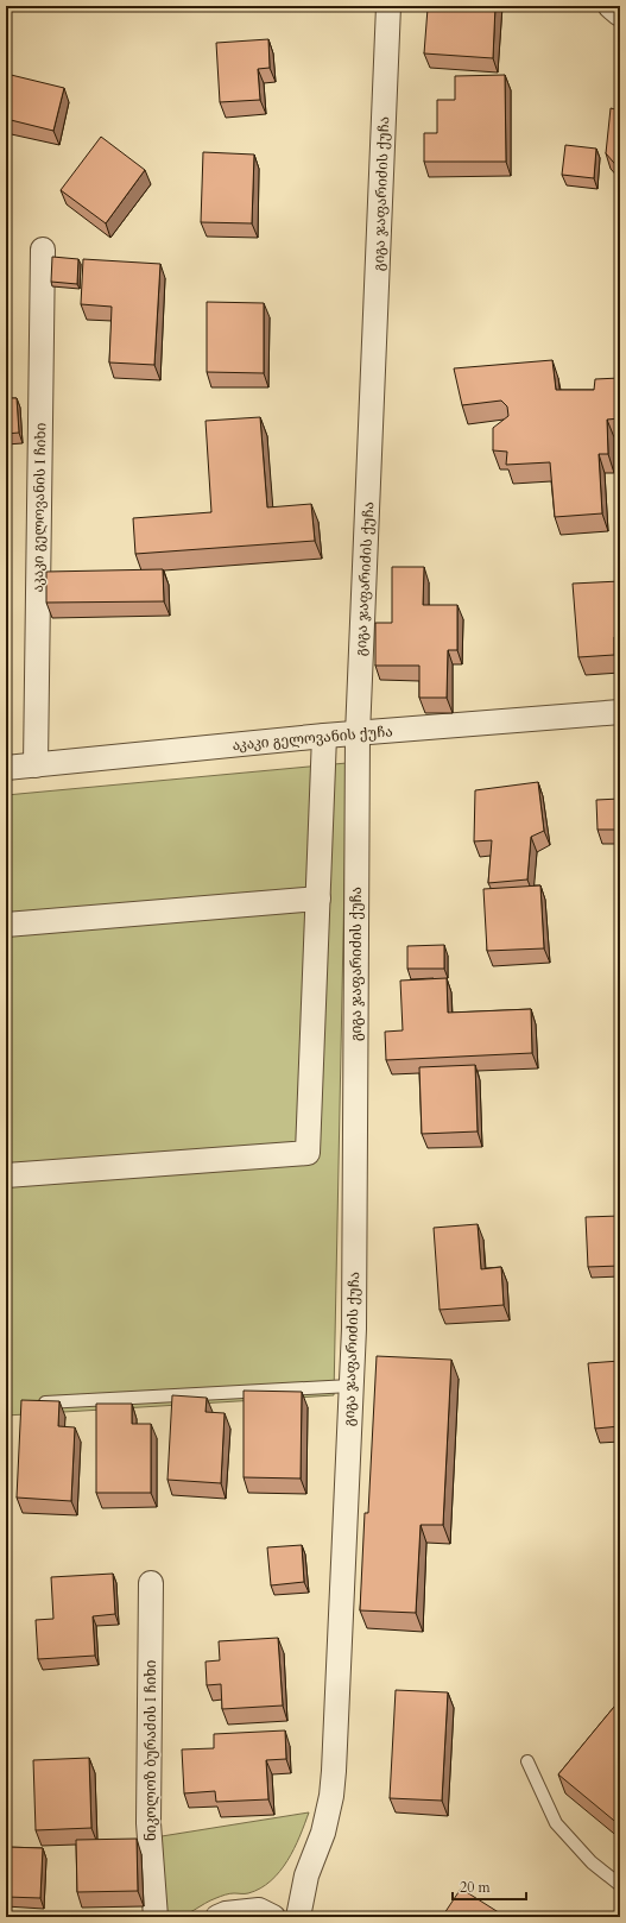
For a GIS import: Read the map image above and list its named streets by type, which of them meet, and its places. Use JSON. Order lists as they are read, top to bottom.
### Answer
{
  "streets": {
    "street": [
      "გიგა ჯაფარიძის ქუჩა",
      "აკაკი გელოვანის I ჩიხი",
      "აკაკი გელოვანის ქუჩა",
      "ნიკოლოზ ბურაძის I ჩიხი"
    ]
  },
  "crossings": [
    ["გიგა ჯაფარიძის ქუჩა", "აკაკი გელოვანის ქუჩა"],
    ["აკაკი გელოვანის I ჩიხი", "აკაკი გელოვანის ქუჩა"]
  ],
  "scale_bar": "20 m"
}
